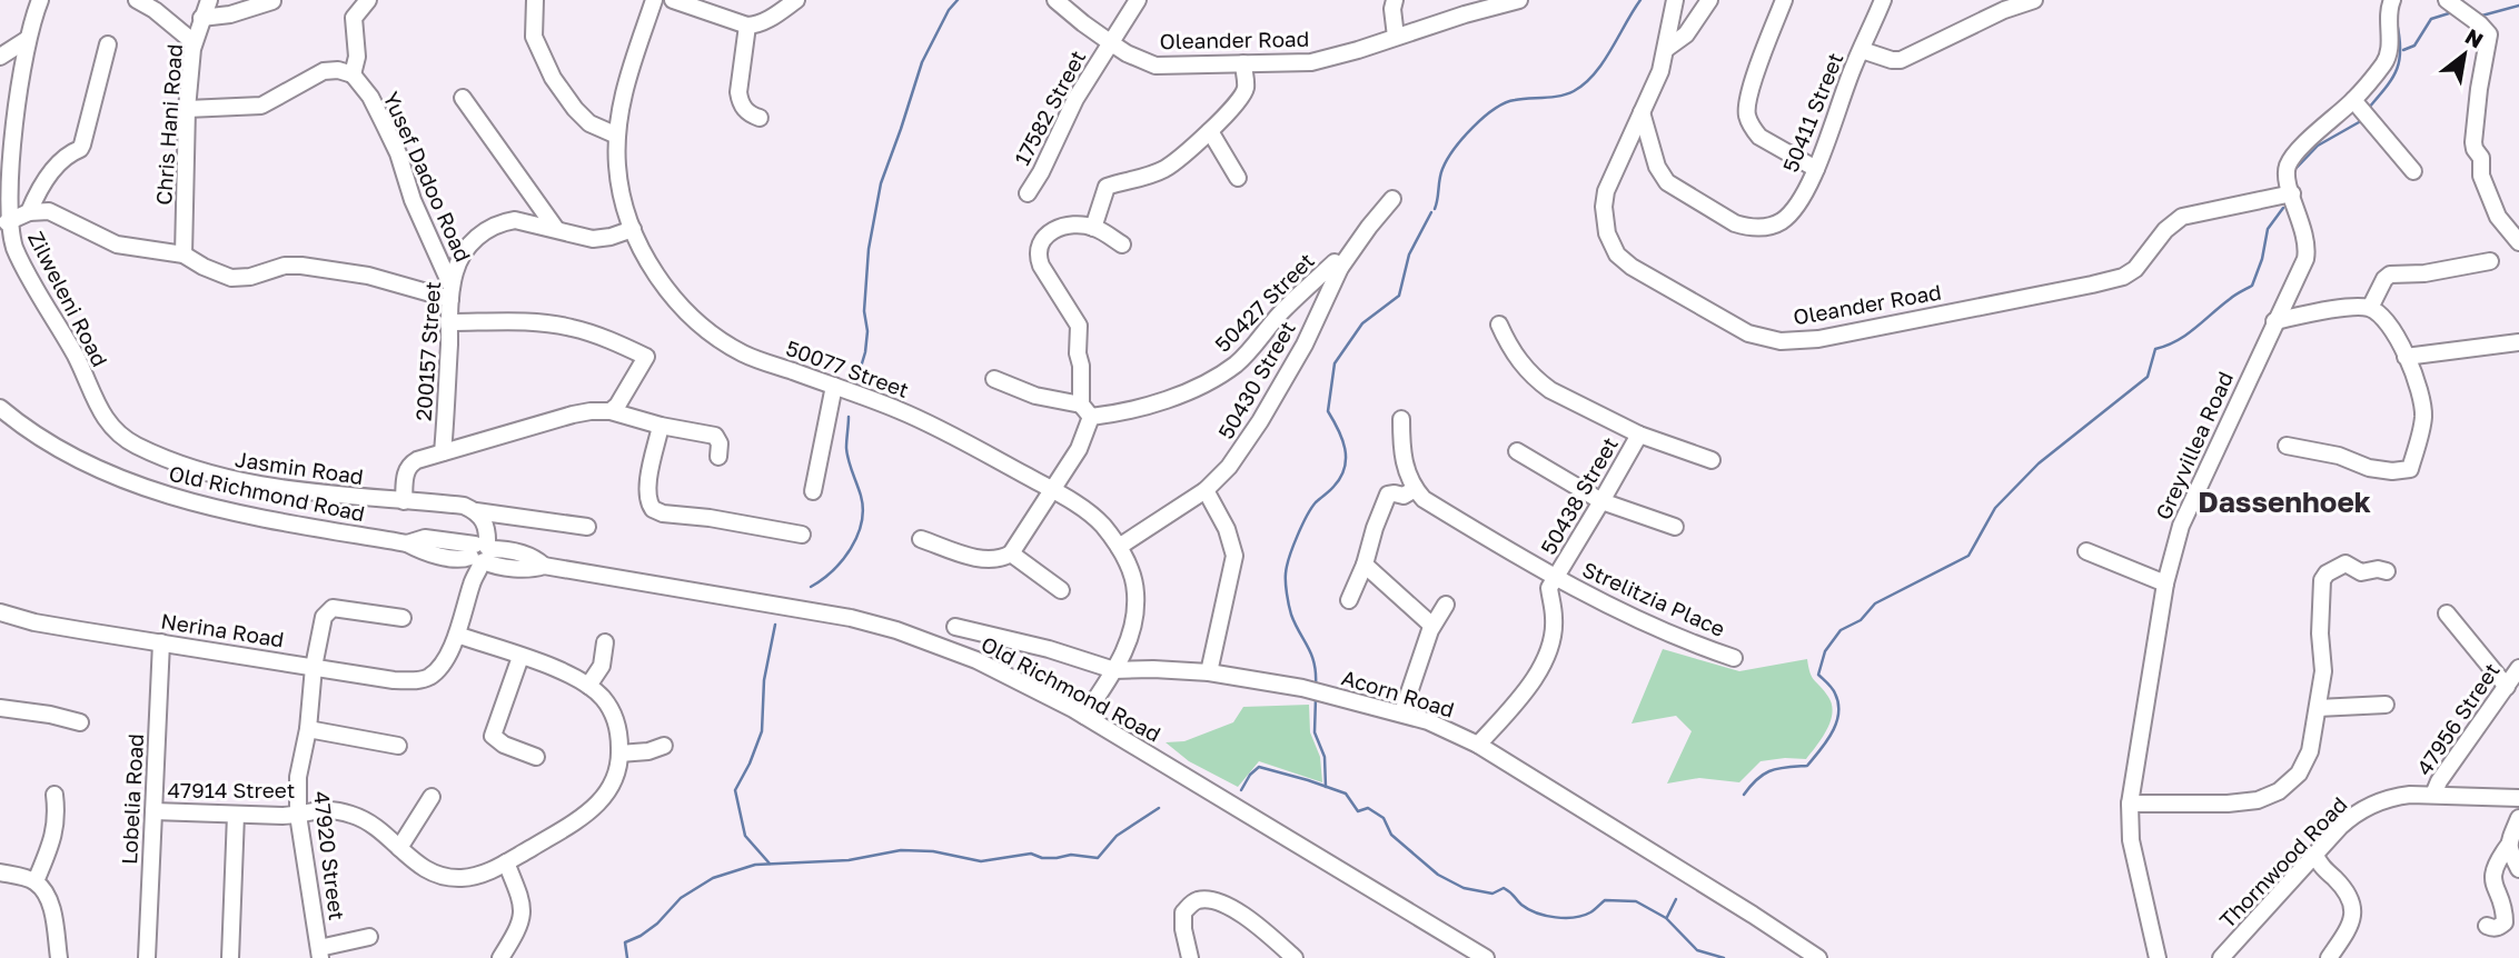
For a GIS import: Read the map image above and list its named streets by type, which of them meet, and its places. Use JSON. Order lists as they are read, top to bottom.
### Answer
{
  "streets": {
    "street": [
      "Oleander Road",
      "17582 Street",
      "50411 Street",
      "Chris Hani Road",
      "Yusef Dadoo Road",
      "Zilweleni Road",
      "50427 Street",
      "200157 Street",
      "50077 Street",
      "50430 Street",
      "Greyvillea Road",
      "Jasmin Road",
      "Old Richmond Road",
      "50438 Street",
      "Strelitzia Place",
      "Nerina Road",
      "Acorn Road",
      "47956 Street",
      "47914 Street",
      "Lobelia Road",
      "47920 Street",
      "Thornwood Road"
    ]
  },
  "crossings": [
    ["Oleander Road", "17582 Street"],
    ["Oleander Road", "50411 Street"],
    ["Oleander Road", "Greyvillea Road"],
    ["Yusef Dadoo Road", "200157 Street"],
    ["Zilweleni Road", "Jasmin Road"],
    ["50427 Street", "50430 Street"],
    ["200157 Street", "50077 Street"],
    ["50077 Street", "50430 Street"],
    ["50077 Street", "Old Richmond Road"],
    ["50077 Street", "Acorn Road"],
    ["50438 Street", "Strelitzia Place"],
    ["Strelitzia Place", "Acorn Road"],
    ["Nerina Road", "47914 Street"],
    ["Nerina Road", "Lobelia Road"],
    ["Nerina Road", "47920 Street"],
    ["47956 Street", "Thornwood Road"],
    ["47914 Street", "Lobelia Road"],
    ["47914 Street", "47920 Street"]
  ],
  "districts": ["Dassenhoek"],
  "north": "top right"
}
